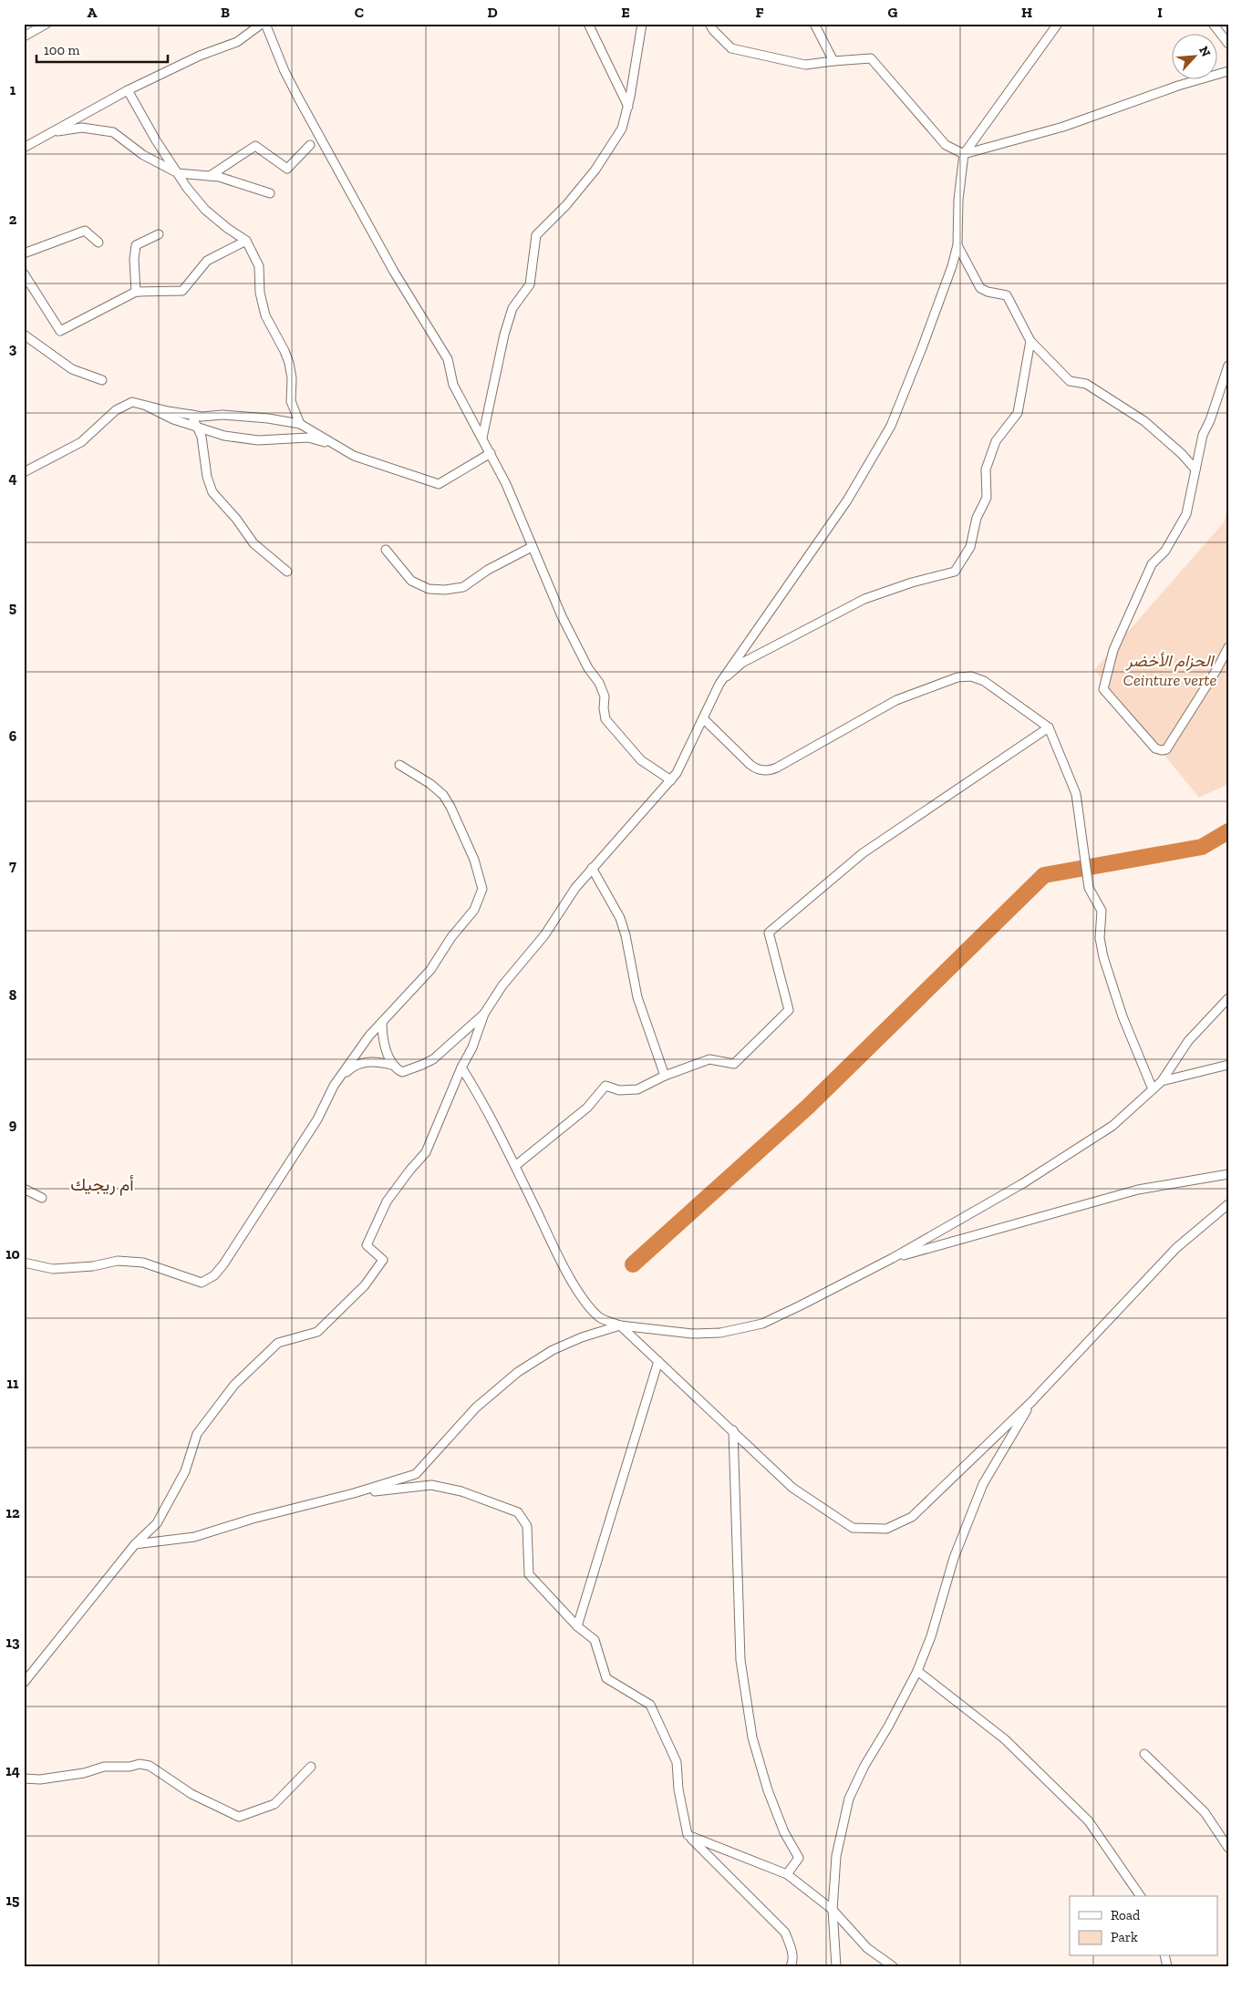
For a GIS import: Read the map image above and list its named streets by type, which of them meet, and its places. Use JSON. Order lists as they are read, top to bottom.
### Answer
{
  "districts": ["أم ريجيك"],
  "parks": ["الحزام الأخضر Ceinture verte"],
  "legend": ["Road", "Park"],
  "scale_bar": "100 m",
  "north": "top right",
  "grid": {
    "columns": [
      "A",
      "B",
      "C",
      "D",
      "E",
      "F",
      "G",
      "H",
      "I"
    ],
    "rows": [
      "1",
      "2",
      "3",
      "4",
      "5",
      "6",
      "7",
      "8",
      "9",
      "10",
      "11",
      "12",
      "13",
      "14",
      "15"
    ]
  }
}
